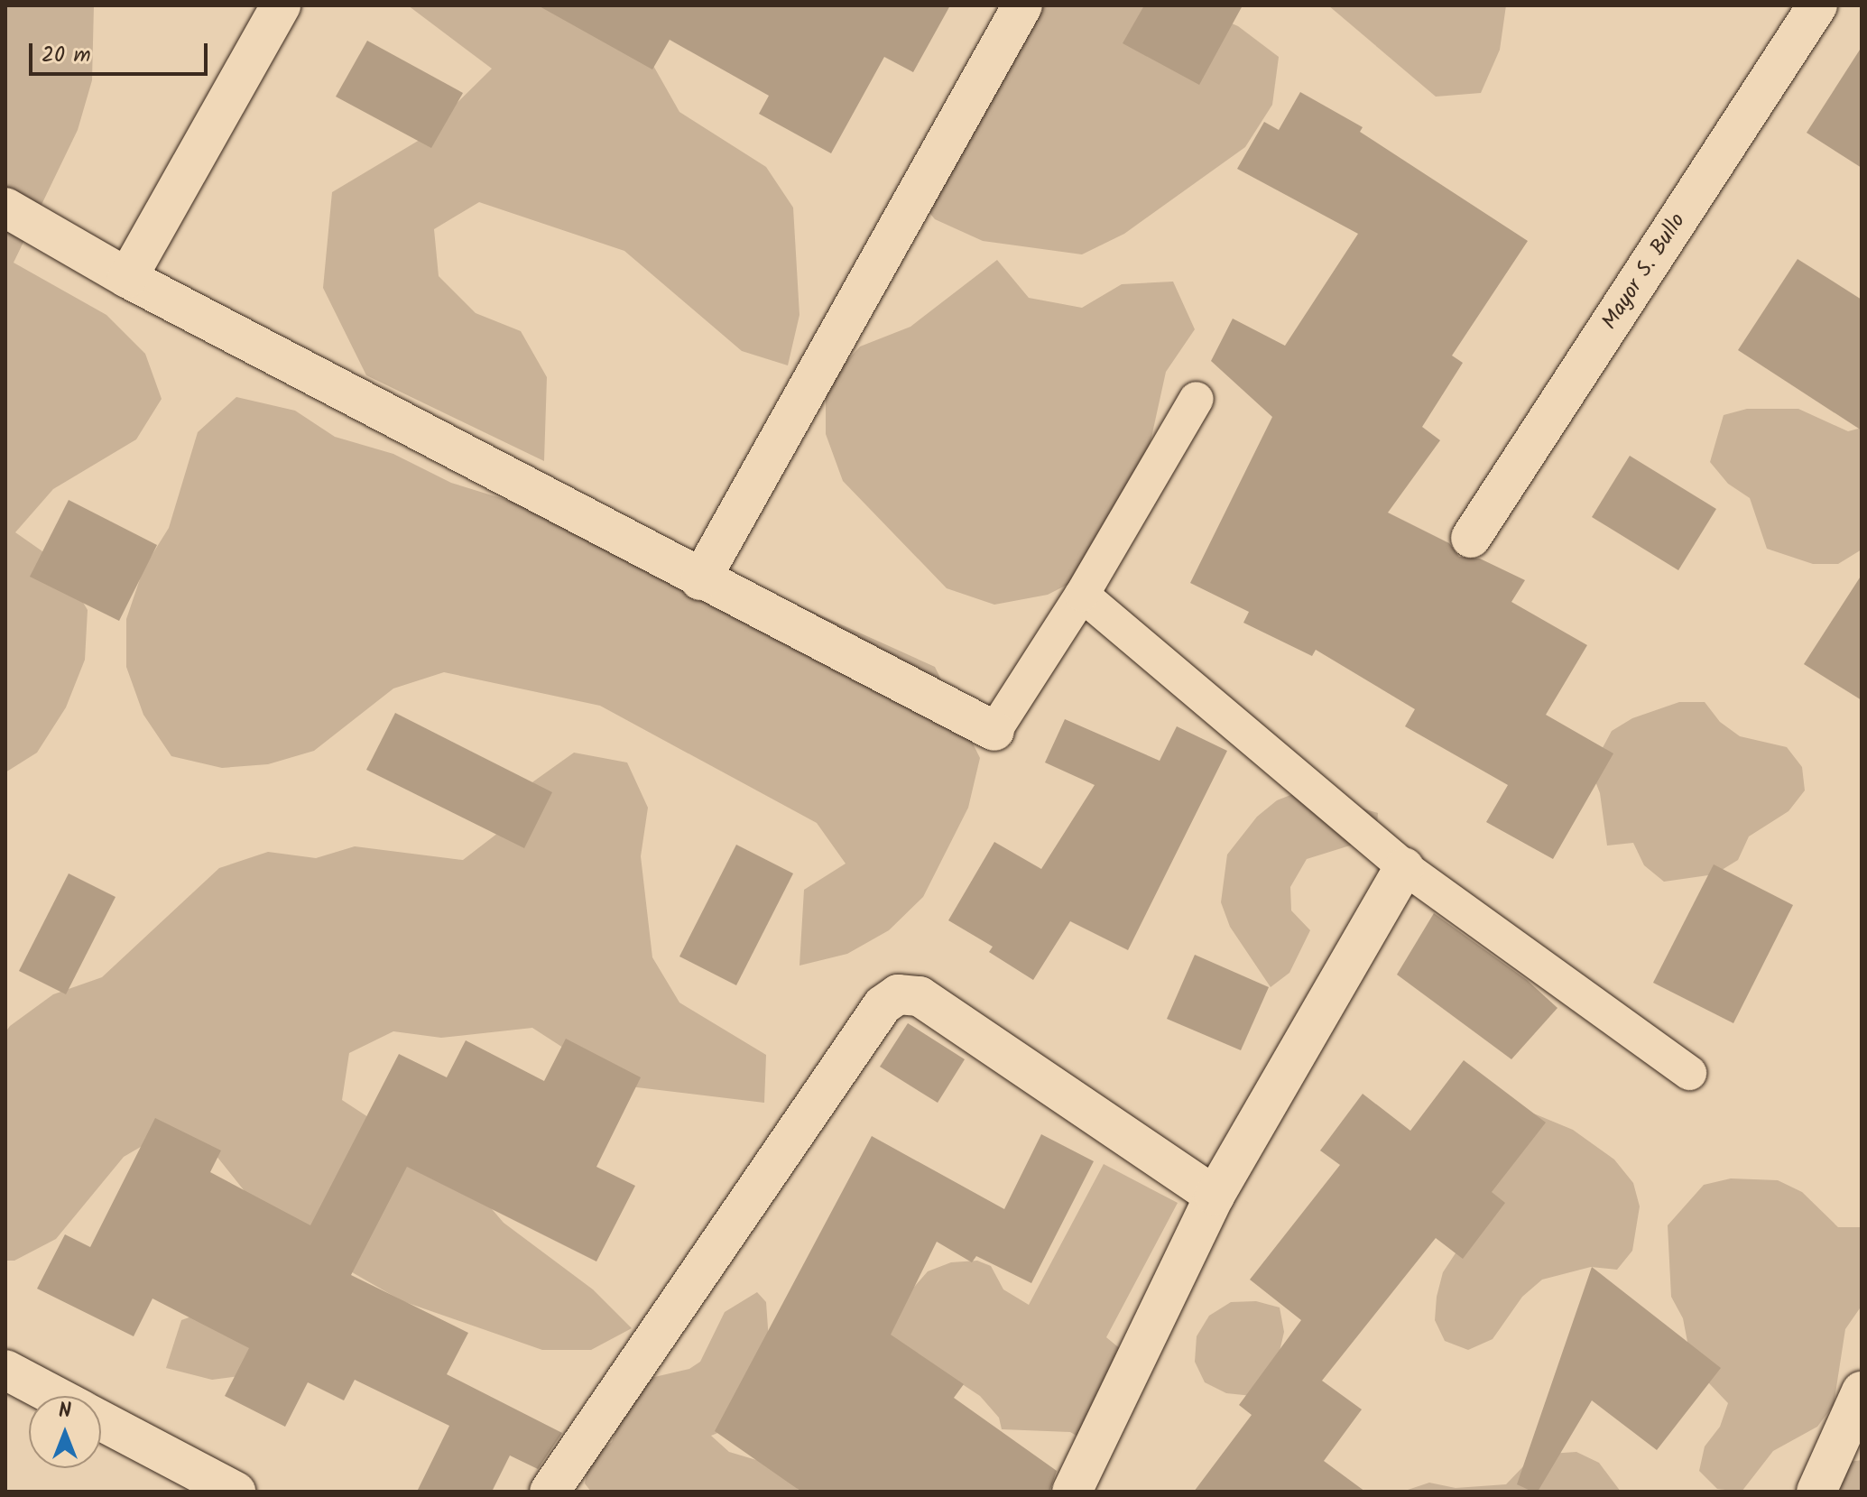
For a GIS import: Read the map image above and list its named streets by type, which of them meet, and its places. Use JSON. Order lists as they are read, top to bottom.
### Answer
{
  "streets": {
    "street": ["Mayor S. Bullo"]
  },
  "scale_bar": "20 m",
  "north": "top"
}
